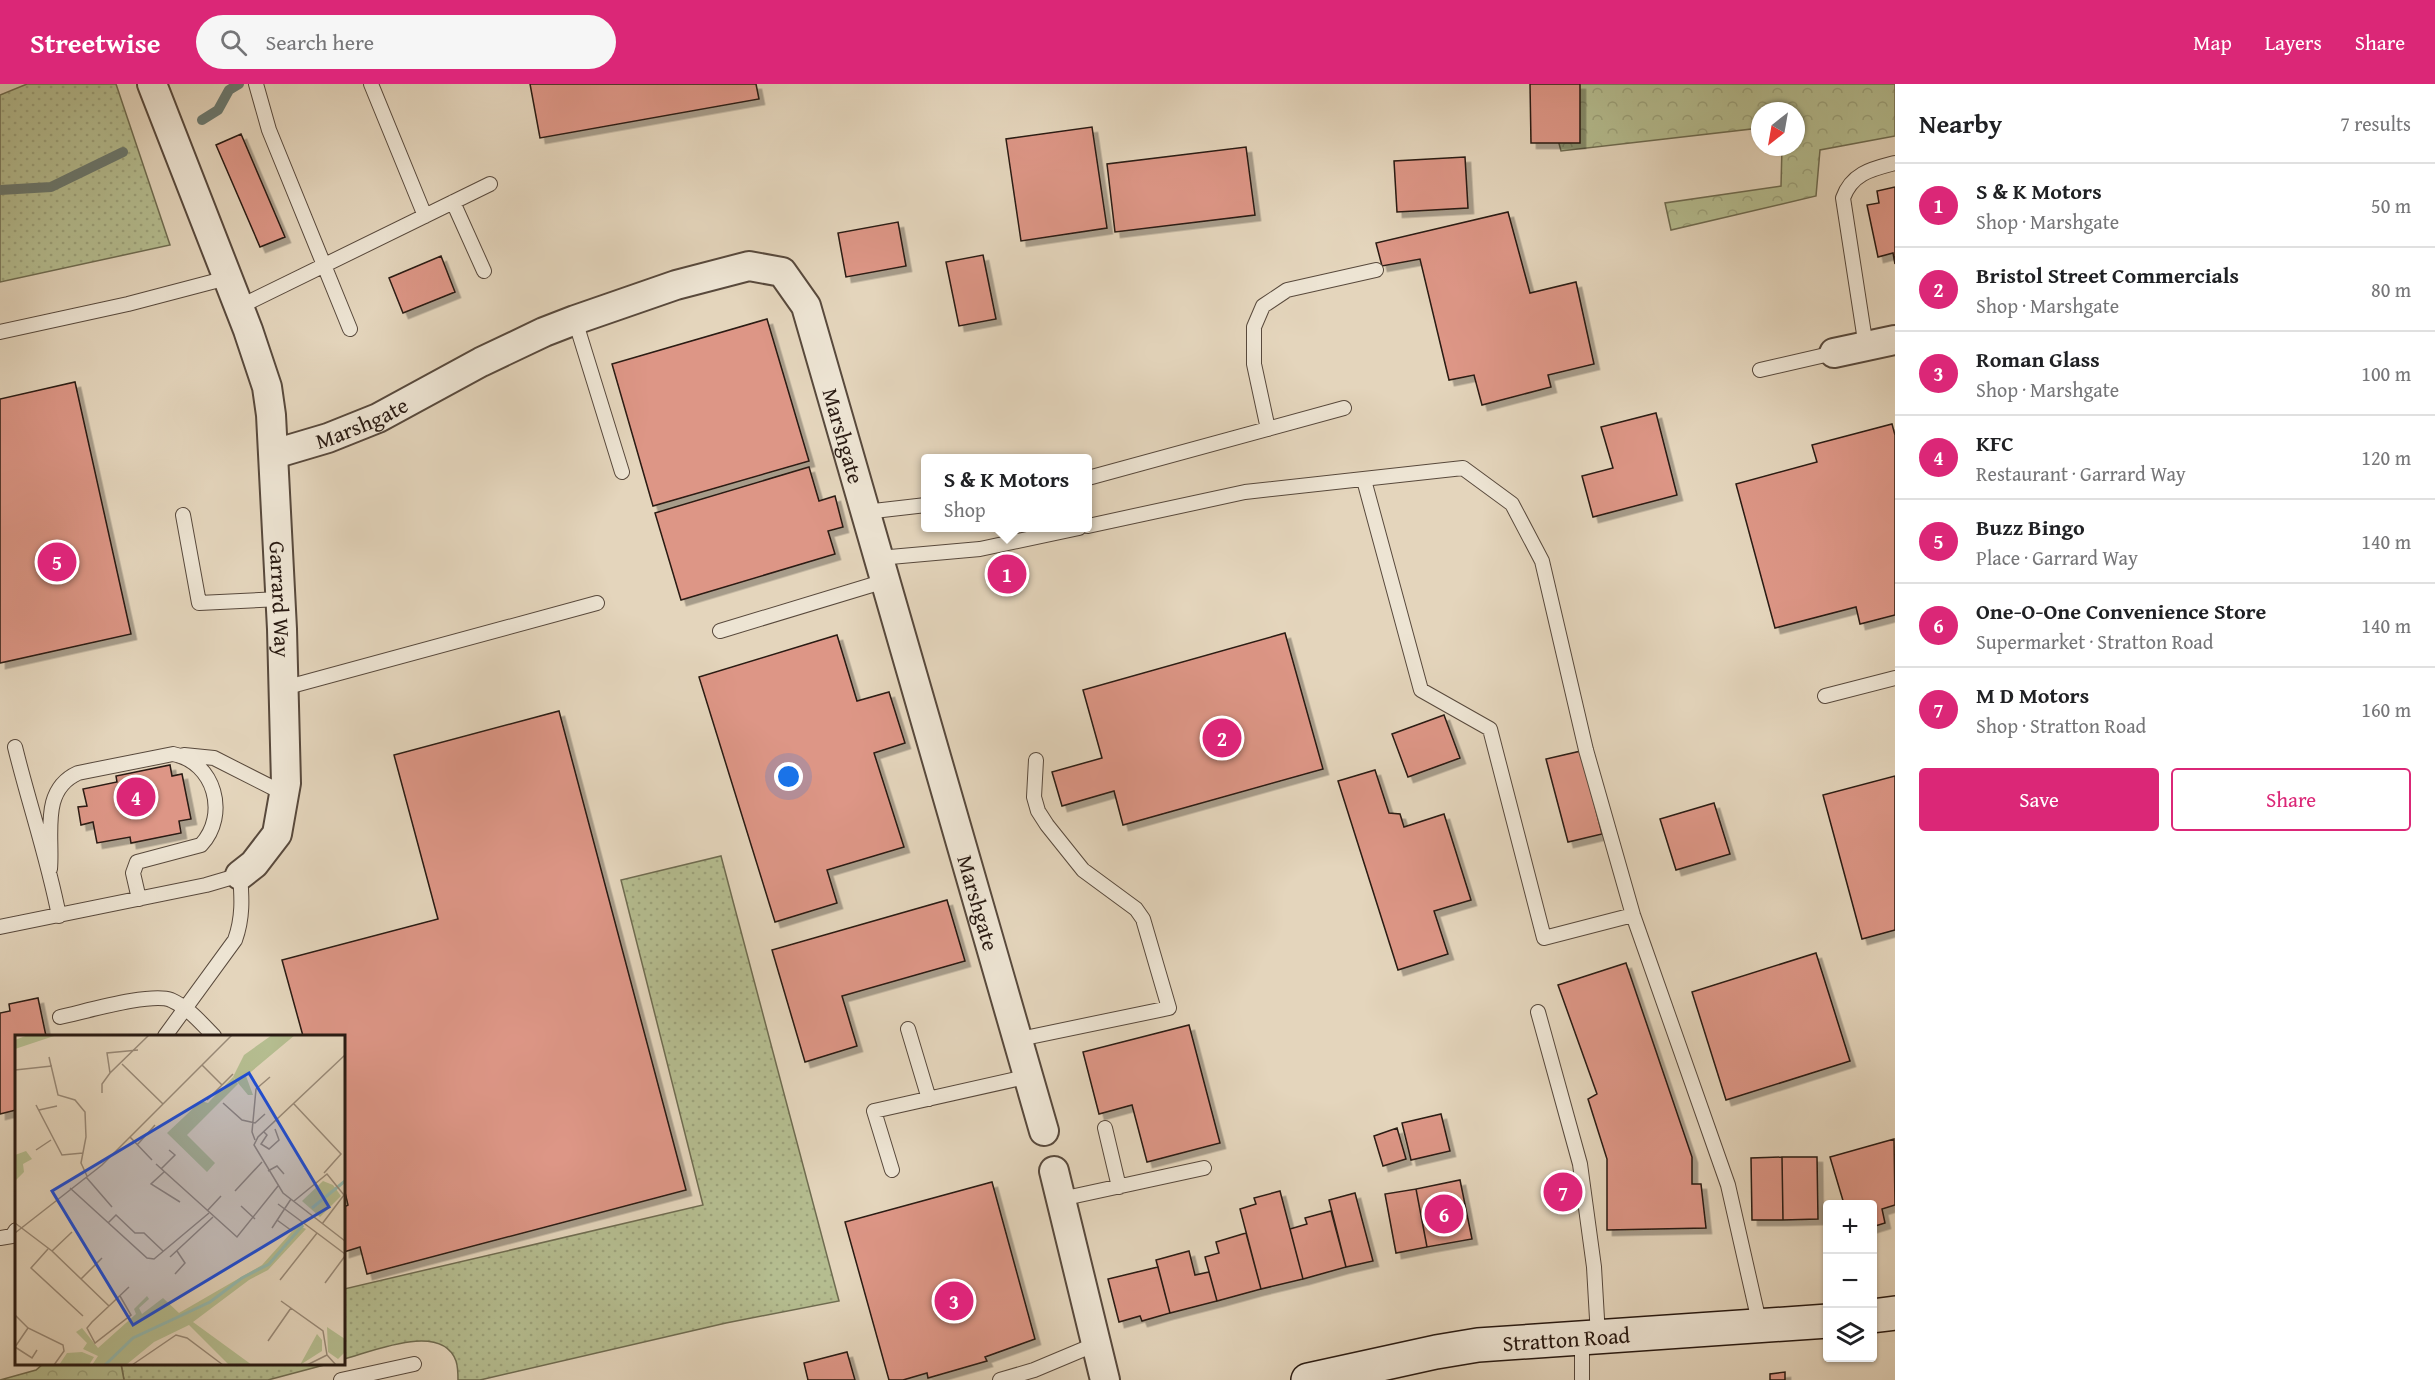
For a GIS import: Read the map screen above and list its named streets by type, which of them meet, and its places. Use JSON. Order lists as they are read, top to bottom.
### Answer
{
  "streets": {
    "street": ["Marshgate", "Garrard Way", "Stratton Road"]
  },
  "crossings": [
    ["Marshgate", "Garrard Way"]
  ],
  "north": "bottom left",
  "page": {
    "header": "Streetwise",
    "search": "Search here",
    "nav": ["Map", "Layers", "Share"],
    "heading": ["Nearby", "7 results"],
    "list": [
      {
        "mark": "1",
        "name": "S & K Motors",
        "note": "Shop · Marshgate",
        "value": "50 m"
      },
      {
        "mark": "2",
        "name": "Bristol Street Commercials",
        "note": "Shop · Marshgate",
        "value": "80 m"
      },
      {
        "mark": "3",
        "name": "Roman Glass",
        "note": "Shop · Marshgate",
        "value": "100 m"
      },
      {
        "mark": "4",
        "name": "KFC",
        "note": "Restaurant · Garrard Way",
        "value": "120 m"
      },
      {
        "mark": "5",
        "name": "Buzz Bingo",
        "note": "Place · Garrard Way",
        "value": "140 m"
      },
      {
        "mark": "6",
        "name": "One-O-One Convenience Store",
        "note": "Supermarket · Stratton Road",
        "value": "140 m"
      },
      {
        "mark": "7",
        "name": "M D Motors",
        "note": "Shop · Stratton Road",
        "value": "160 m"
      }
    ],
    "popup": ["S & K Motors", "Shop"],
    "pins": [
      "5",
      "1",
      "2",
      "4",
      "7",
      "6",
      "3"
    ],
    "buttons": ["Save", "Share"],
    "map_buttons": ["+", "−"]
  }
}
